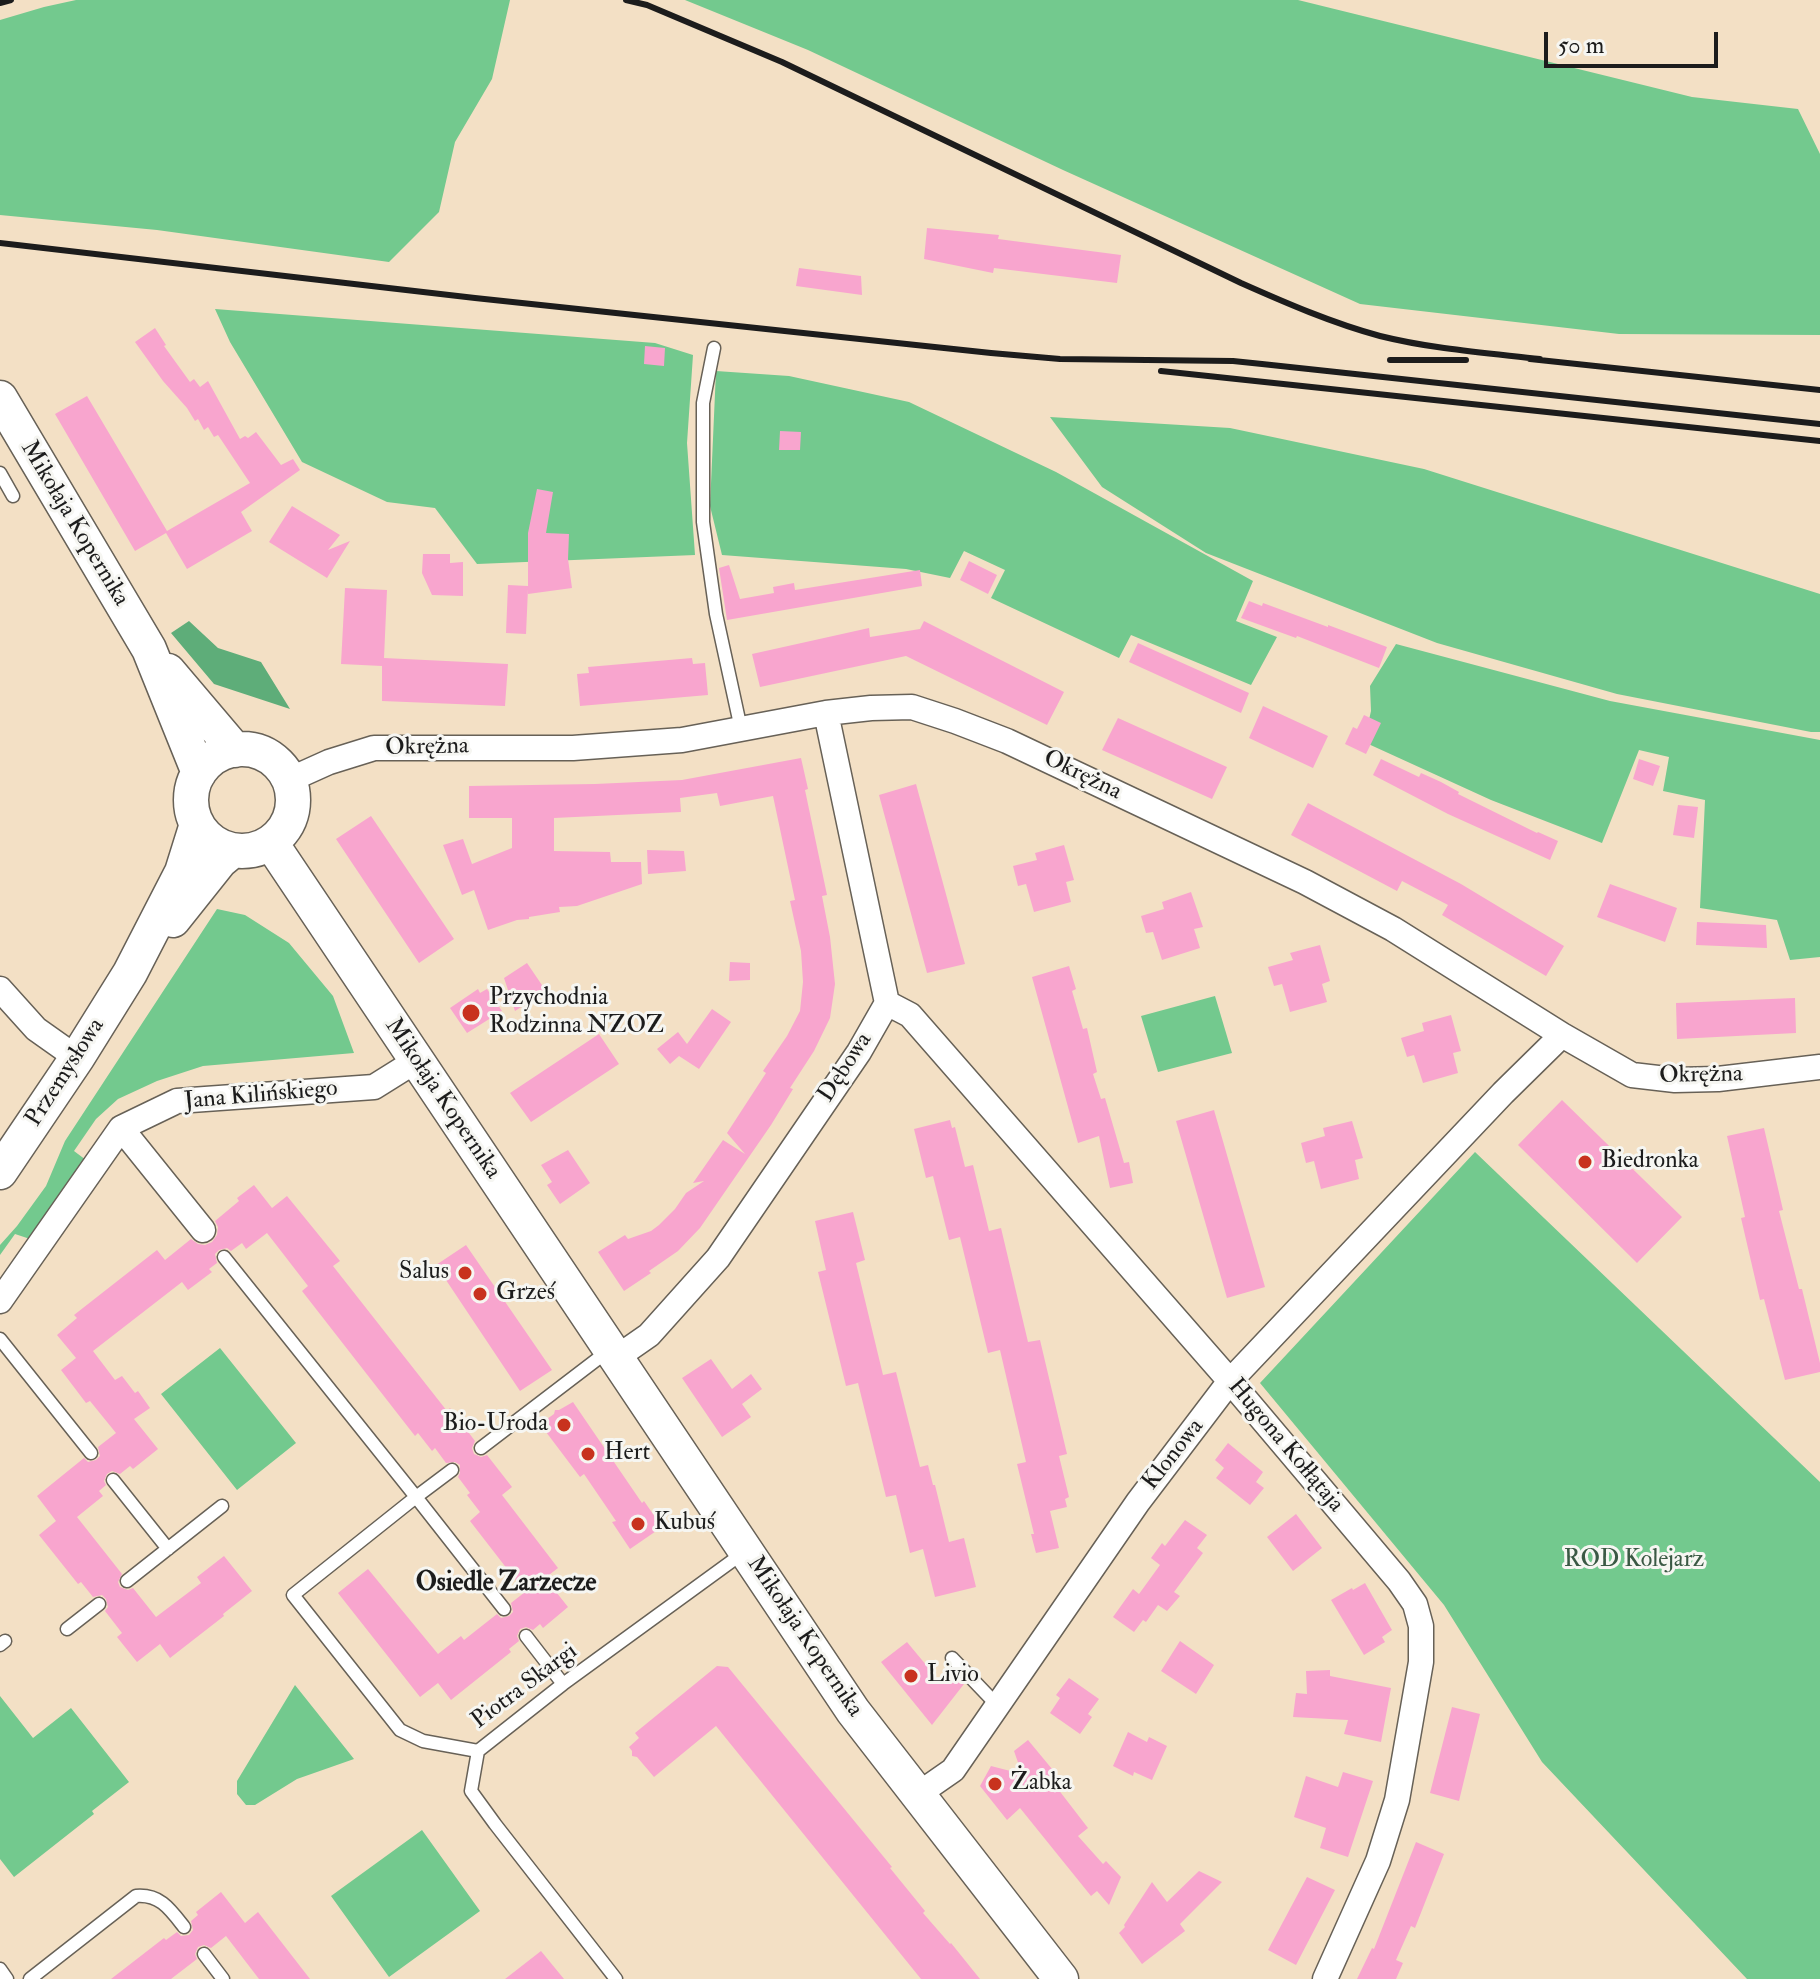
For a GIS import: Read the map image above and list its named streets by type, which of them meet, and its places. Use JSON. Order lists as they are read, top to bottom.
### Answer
{
  "streets": {
    "main road": ["Mikołaja Kopernika", "Przemysłowa"],
    "street": [
      "Okrężna",
      "Dębowa",
      "Jana Kilińskiego",
      "Hugona Kołłątaja",
      "Klonowa"
    ],
    "lane": ["Piotra Skargi"]
  },
  "crossings": [
    ["Mikołaja Kopernika", "Okrężna"],
    ["Mikołaja Kopernika", "Dębowa"],
    ["Mikołaja Kopernika", "Przemysłowa"],
    ["Mikołaja Kopernika", "Jana Kilińskiego"],
    ["Mikołaja Kopernika", "Klonowa"],
    ["Mikołaja Kopernika", "Piotra Skargi"],
    ["Okrężna", "Przemysłowa"],
    ["Okrężna", "Klonowa"],
    ["Dębowa", "Hugona Kołłątaja"],
    ["Hugona Kołłątaja", "Klonowa"]
  ],
  "districts": ["Osiedle Zarzecze"],
  "parks": ["ROD Kolejarz"],
  "places": [
    "Przychodnia Rodzinna NZOZ",
    "Biedronka",
    "Salus",
    "Grześ",
    "Bio-Uroda",
    "Hert",
    "Kubuś",
    "Livio",
    "Żabka"
  ],
  "scale_bar": "50 m"
}
